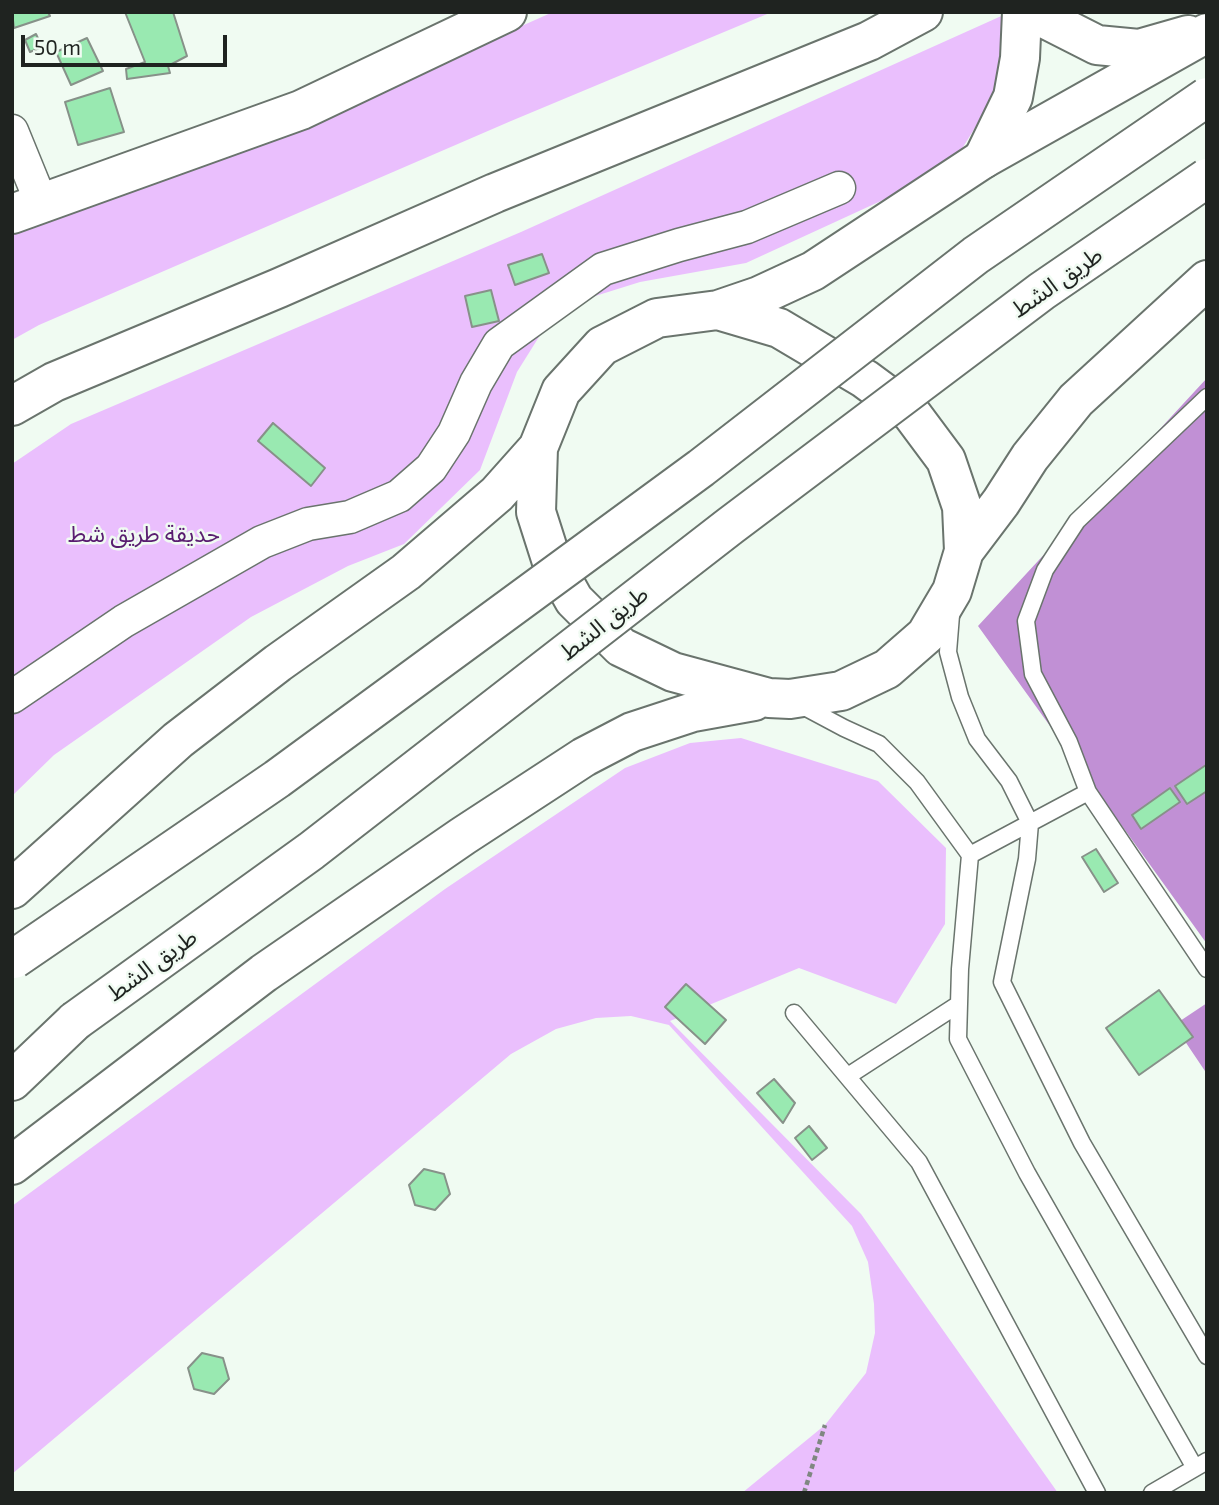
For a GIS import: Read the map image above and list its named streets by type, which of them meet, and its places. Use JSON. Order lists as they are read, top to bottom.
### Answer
{
  "streets": {
    "main road": ["طريق الشط"]
  },
  "parks": ["حديقة طريق شط"],
  "scale_bar": "50 m"
}
